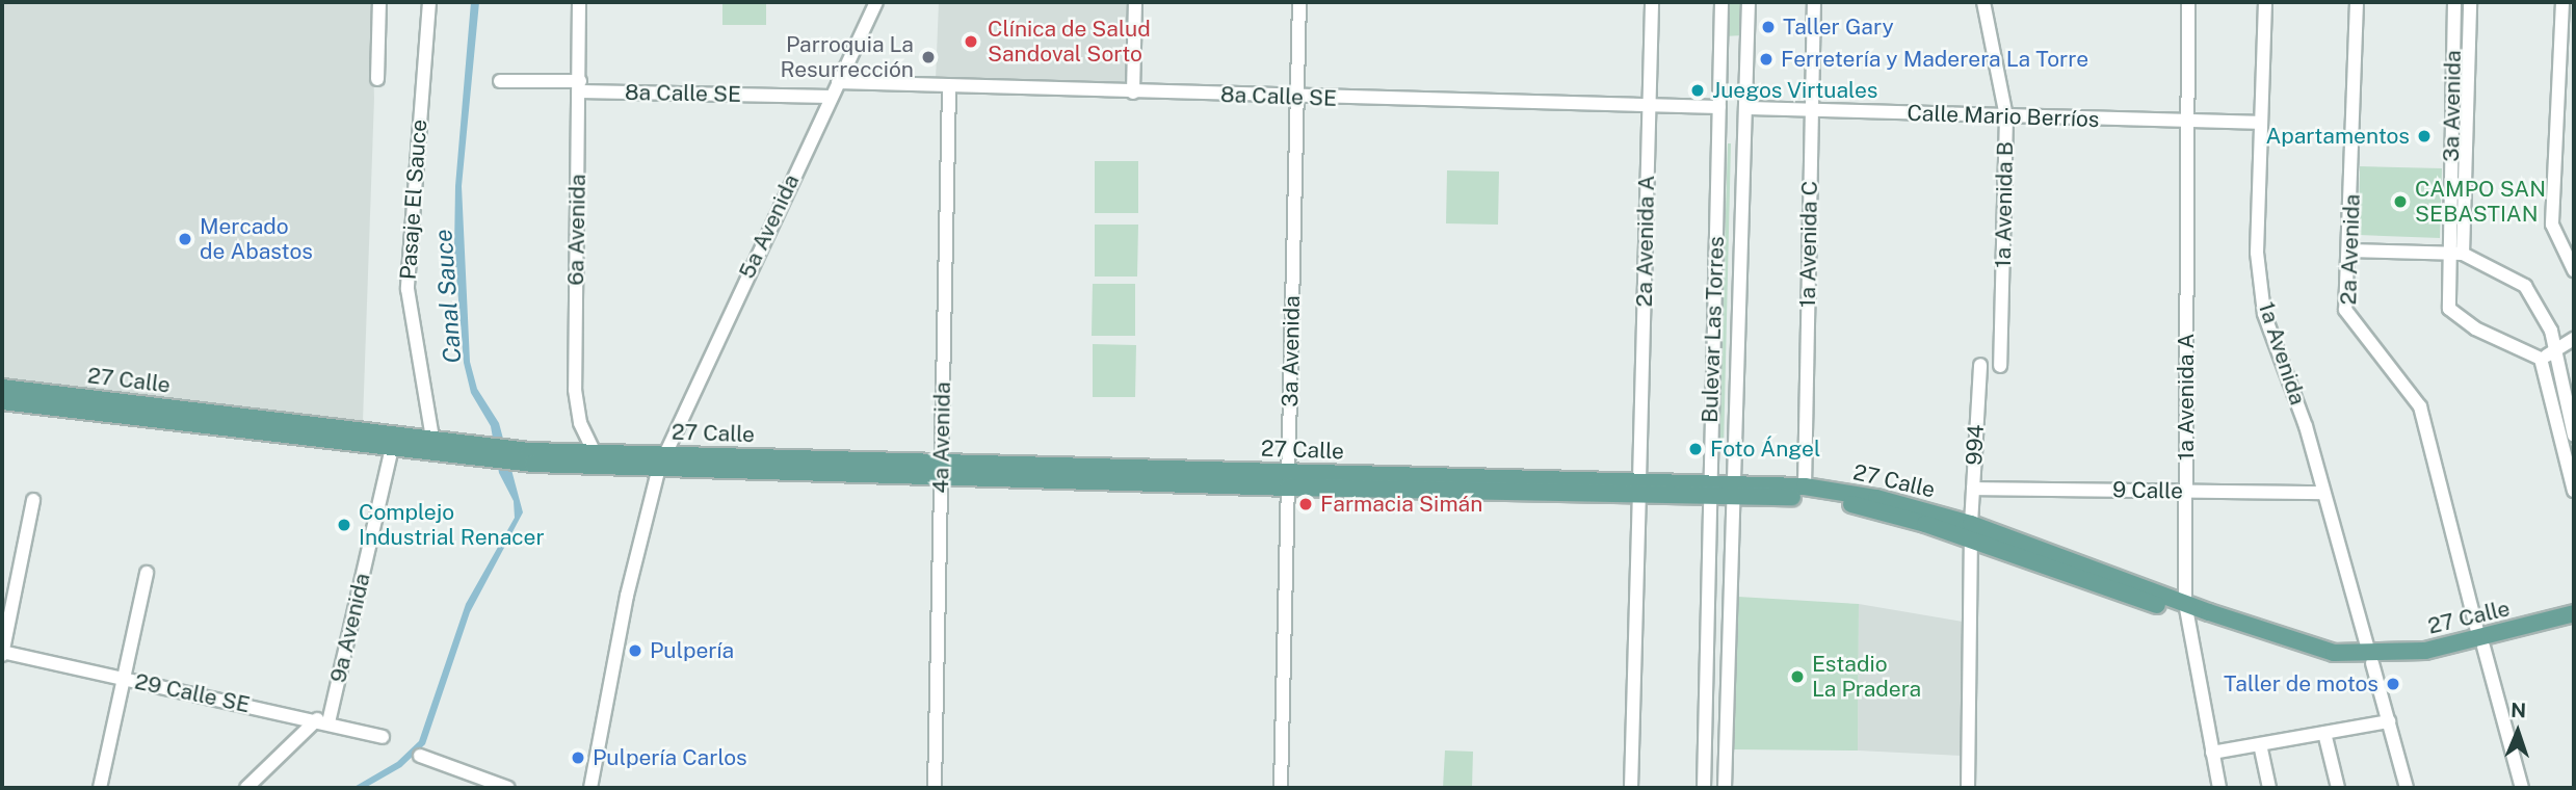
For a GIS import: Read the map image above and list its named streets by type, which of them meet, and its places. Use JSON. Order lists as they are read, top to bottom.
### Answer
{
  "streets": {
    "main road": ["27 Calle"],
    "street": [
      "8a Calle SE",
      "3a Avenida",
      "Calle Mario Berríos",
      "Pasaje El Sauce",
      "1a Avenida B",
      "5a Avenida",
      "6a Avenida",
      "2a Avenida A",
      "1a Avenida C",
      "2a Avenida",
      "Bulevar Las Torres",
      "1a Avenida",
      "1a Avenida A",
      "4a Avenida",
      "994",
      "9 Calle",
      "9a Avenida",
      "29 Calle SE"
    ]
  },
  "crossings": [
    ["8a Calle SE", "3a Avenida"],
    ["8a Calle SE", "5a Avenida"],
    ["8a Calle SE", "6a Avenida"],
    ["8a Calle SE", "2a Avenida A"],
    ["8a Calle SE", "Bulevar Las Torres"],
    ["8a Calle SE", "4a Avenida"],
    ["3a Avenida", "27 Calle"],
    ["Calle Mario Berríos", "1a Avenida B"],
    ["Calle Mario Berríos", "1a Avenida C"],
    ["Calle Mario Berríos", "Bulevar Las Torres"],
    ["Calle Mario Berríos", "1a Avenida"],
    ["Calle Mario Berríos", "1a Avenida A"],
    ["Pasaje El Sauce", "27 Calle"],
    ["5a Avenida", "27 Calle"],
    ["6a Avenida", "27 Calle"],
    ["2a Avenida A", "27 Calle"],
    ["1a Avenida C", "27 Calle"],
    ["2a Avenida", "27 Calle"],
    ["Bulevar Las Torres", "27 Calle"],
    ["1a Avenida", "27 Calle"],
    ["1a Avenida", "9 Calle"],
    ["27 Calle", "1a Avenida A"],
    ["27 Calle", "4a Avenida"],
    ["27 Calle", "994"],
    ["27 Calle", "9a Avenida"],
    ["1a Avenida A", "9 Calle"],
    ["994", "9 Calle"],
    ["9a Avenida", "29 Calle SE"]
  ],
  "water": ["Canal Sauce"],
  "places": [
    "Taller Gary",
    "Clínica de Salud Sandoval Sorto",
    "Parroquia La Resurrección",
    "Ferretería y Maderera La Torre",
    "Juegos Virtuales",
    "Apartamentos",
    "CAMPO SAN SEBASTIAN",
    "Mercado de Abastos",
    "Foto Ángel",
    "Farmacia Simán",
    "Complejo Industrial Renacer",
    "Pulpería",
    "Estadio La Pradera",
    "Taller de motos",
    "Pulpería Carlos"
  ],
  "north": "top"
}
